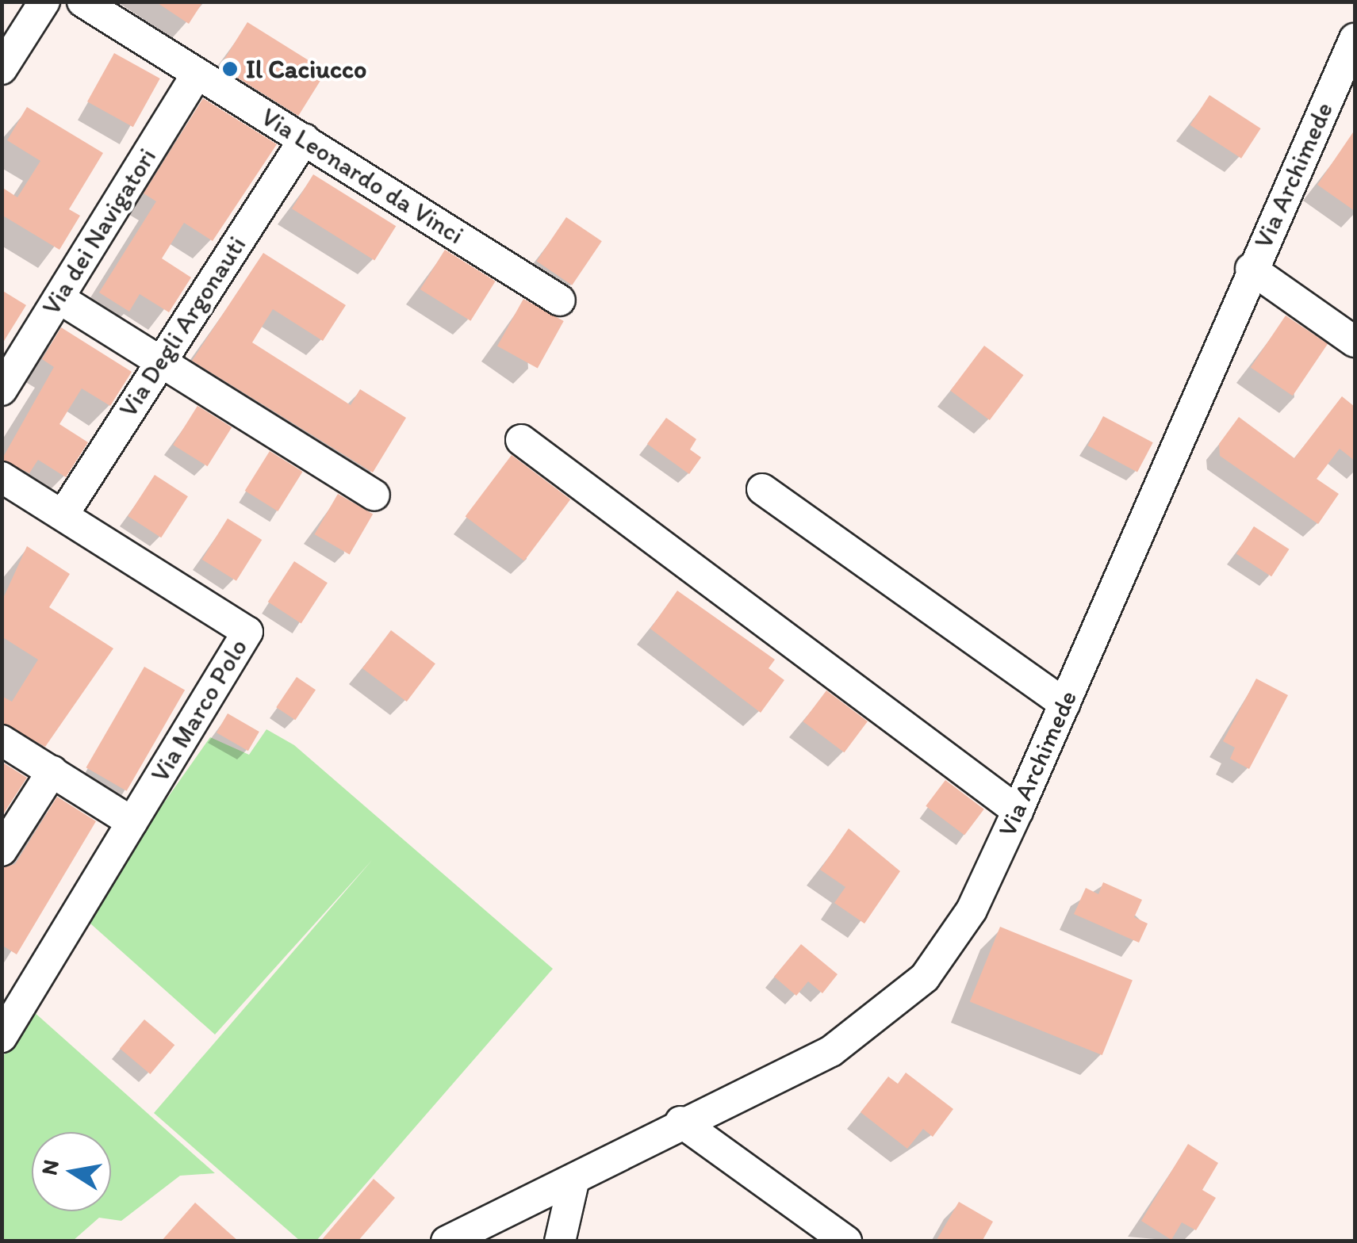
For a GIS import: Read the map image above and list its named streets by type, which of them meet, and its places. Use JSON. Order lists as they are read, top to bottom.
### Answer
{
  "streets": {
    "street": [
      "Via Archimede",
      "Via Leonardo da Vinci",
      "Via dei Navigatori",
      "Via Degli Argonauti",
      "Via Marco Polo"
    ]
  },
  "crossings": [
    ["Via Leonardo da Vinci", "Via dei Navigatori"],
    ["Via Leonardo da Vinci", "Via Degli Argonauti"],
    ["Via Degli Argonauti", "Via Marco Polo"]
  ],
  "places": ["Il Caciucco"],
  "north": "left"
}
